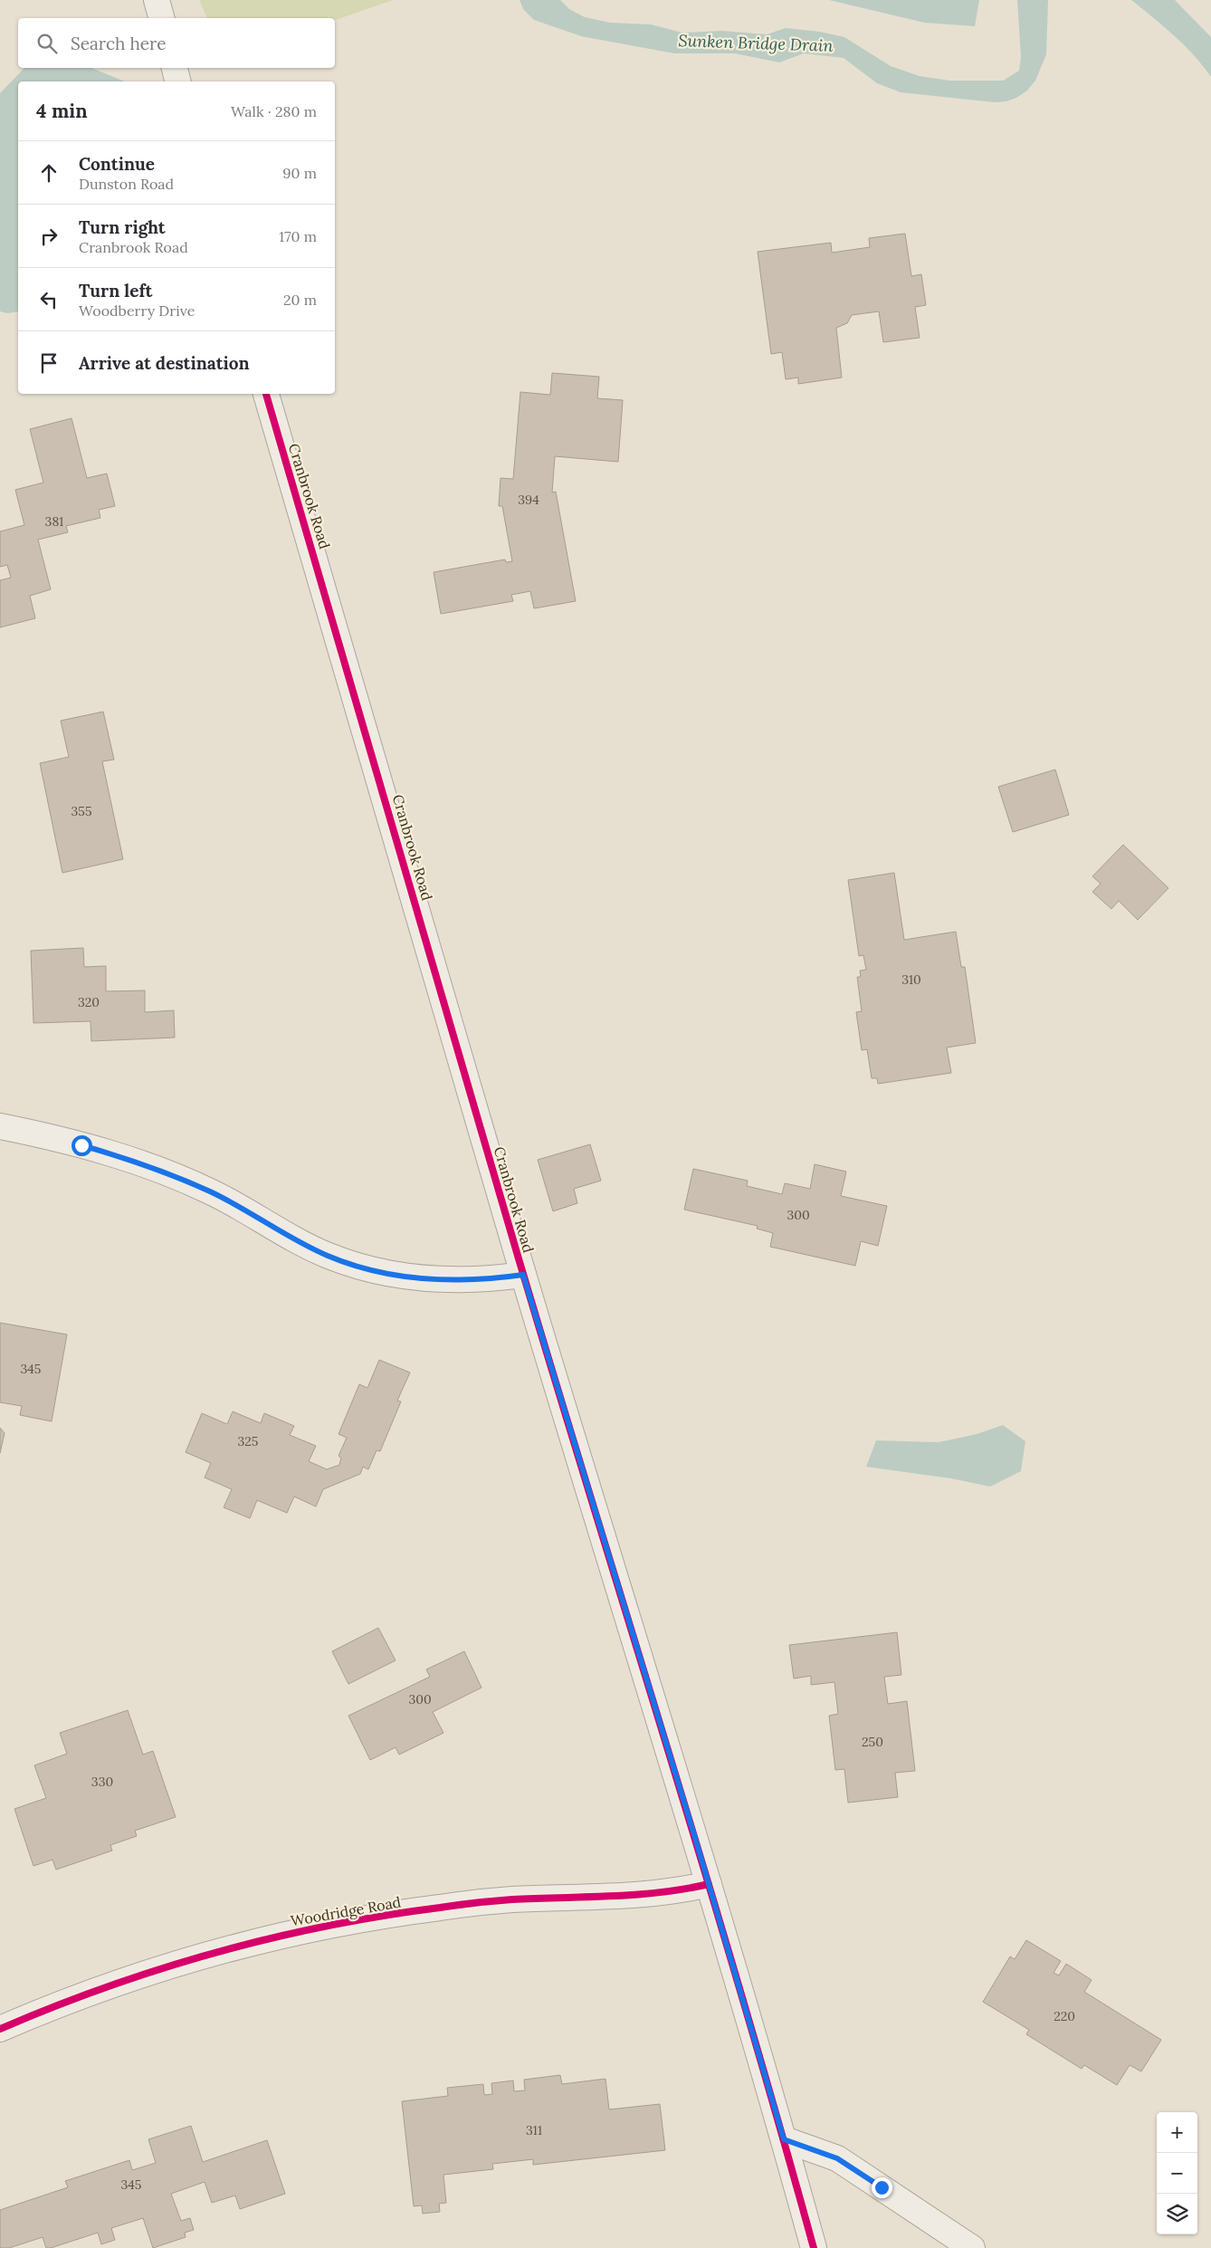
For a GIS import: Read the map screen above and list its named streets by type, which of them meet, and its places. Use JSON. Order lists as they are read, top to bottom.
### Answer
{
  "streets": {
    "street": ["Cranbrook Road", "Woodridge Road"]
  },
  "crossings": [
    ["Cranbrook Road", "Woodridge Road"]
  ],
  "water": ["Sunken Bridge Drain"],
  "house_numbers": [
    "394",
    "381",
    "355",
    "310",
    "320",
    "300",
    "345",
    "325",
    "300",
    "250",
    "330",
    "220",
    "311",
    "345"
  ],
  "page": {
    "search": "Search here",
    "heading": ["4 min", "Walk · 280 m"],
    "list": [
      ["Continue", "Dunston Road", "90 m"],
      ["Turn right", "Cranbrook Road", "170 m"],
      ["Turn left", "Woodberry Drive", "20 m"],
      "Arrive at destination"
    ],
    "map_buttons": ["+", "−"]
  }
}
